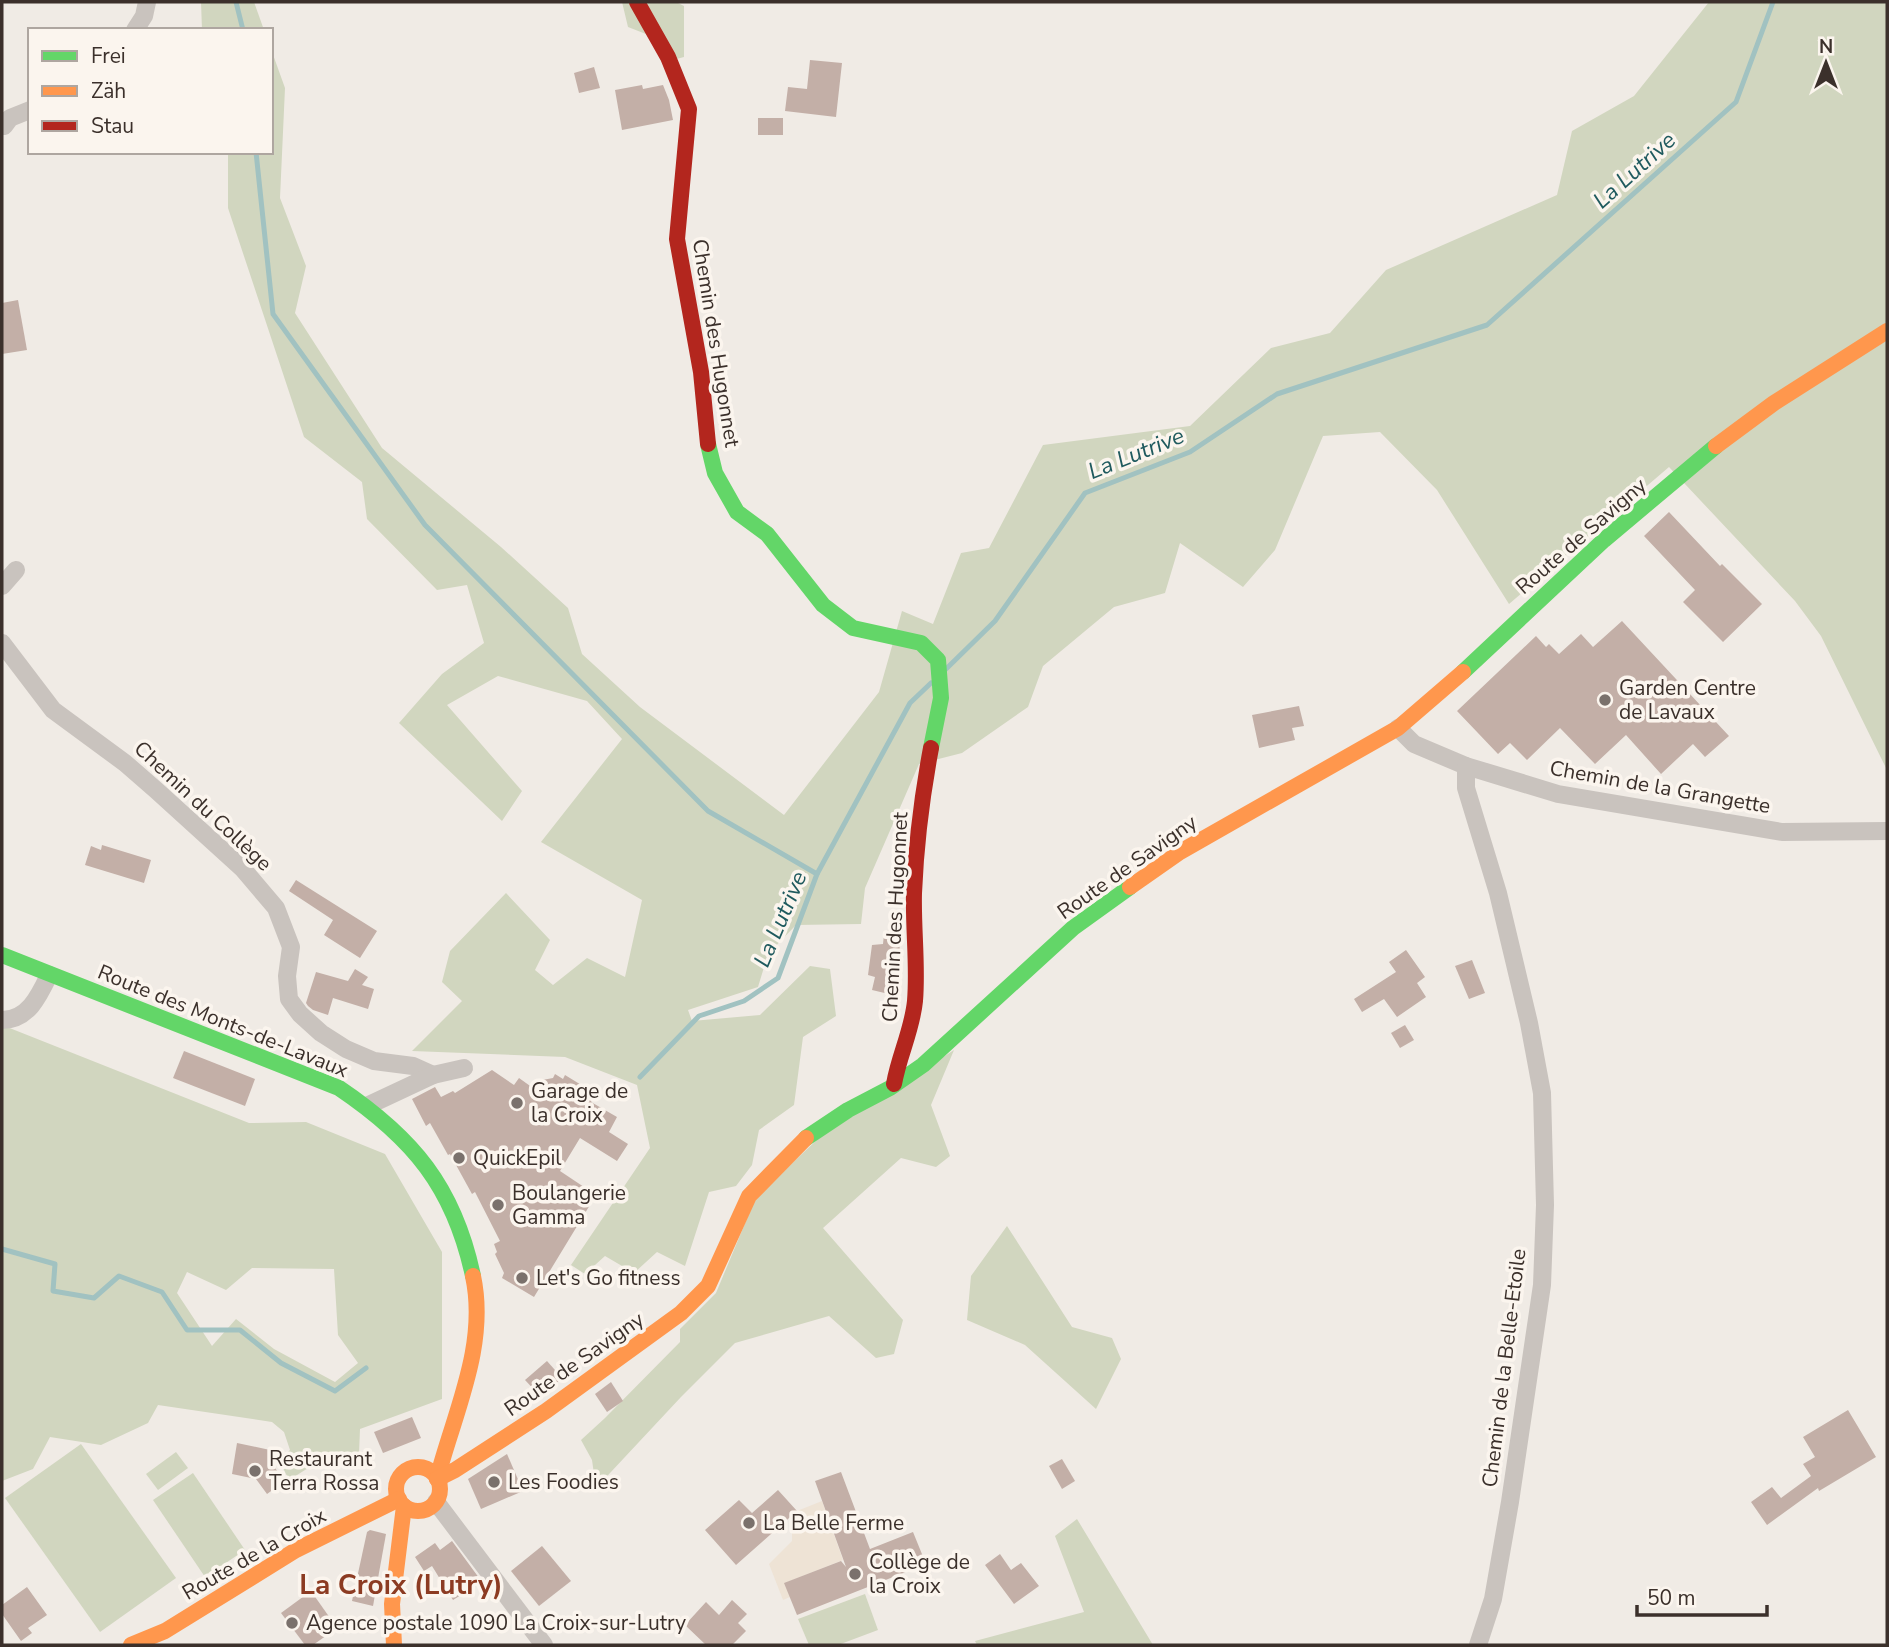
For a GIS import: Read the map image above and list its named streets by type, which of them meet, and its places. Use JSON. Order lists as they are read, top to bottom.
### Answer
{
  "streets": {
    "street": [
      "Chemin des Hugonnet",
      "Route de Savigny",
      "Chemin de la Grangette",
      "Chemin du Collège",
      "Route des Monts-de-Lavaux",
      "Chemin de la Belle-Etoile",
      "Route de la Croix"
    ]
  },
  "crossings": [
    ["Chemin des Hugonnet", "Route de Savigny"],
    ["Route de Savigny", "Chemin de la Grangette"],
    ["Route de Savigny", "Route des Monts-de-Lavaux"],
    ["Route de Savigny", "Route de la Croix"],
    ["Chemin de la Grangette", "Chemin de la Belle-Etoile"],
    ["Route des Monts-de-Lavaux", "Route de la Croix"]
  ],
  "districts": ["La Croix (Lutry)"],
  "water": ["La Lutrive"],
  "places": [
    "Garden Centre de Lavaux",
    "Garage de la Croix",
    "QuickEpil",
    "Boulangerie Gamma",
    "Let's Go fitness",
    "Restaurant Terra Rossa",
    "Les Foodies",
    "La Belle Ferme",
    "Collège de la Croix",
    "Agence postale 1090 La Croix-sur-Lutry"
  ],
  "legend": ["Frei", "Zäh", "Stau"],
  "scale_bar": "50 m",
  "north": "top"
}
